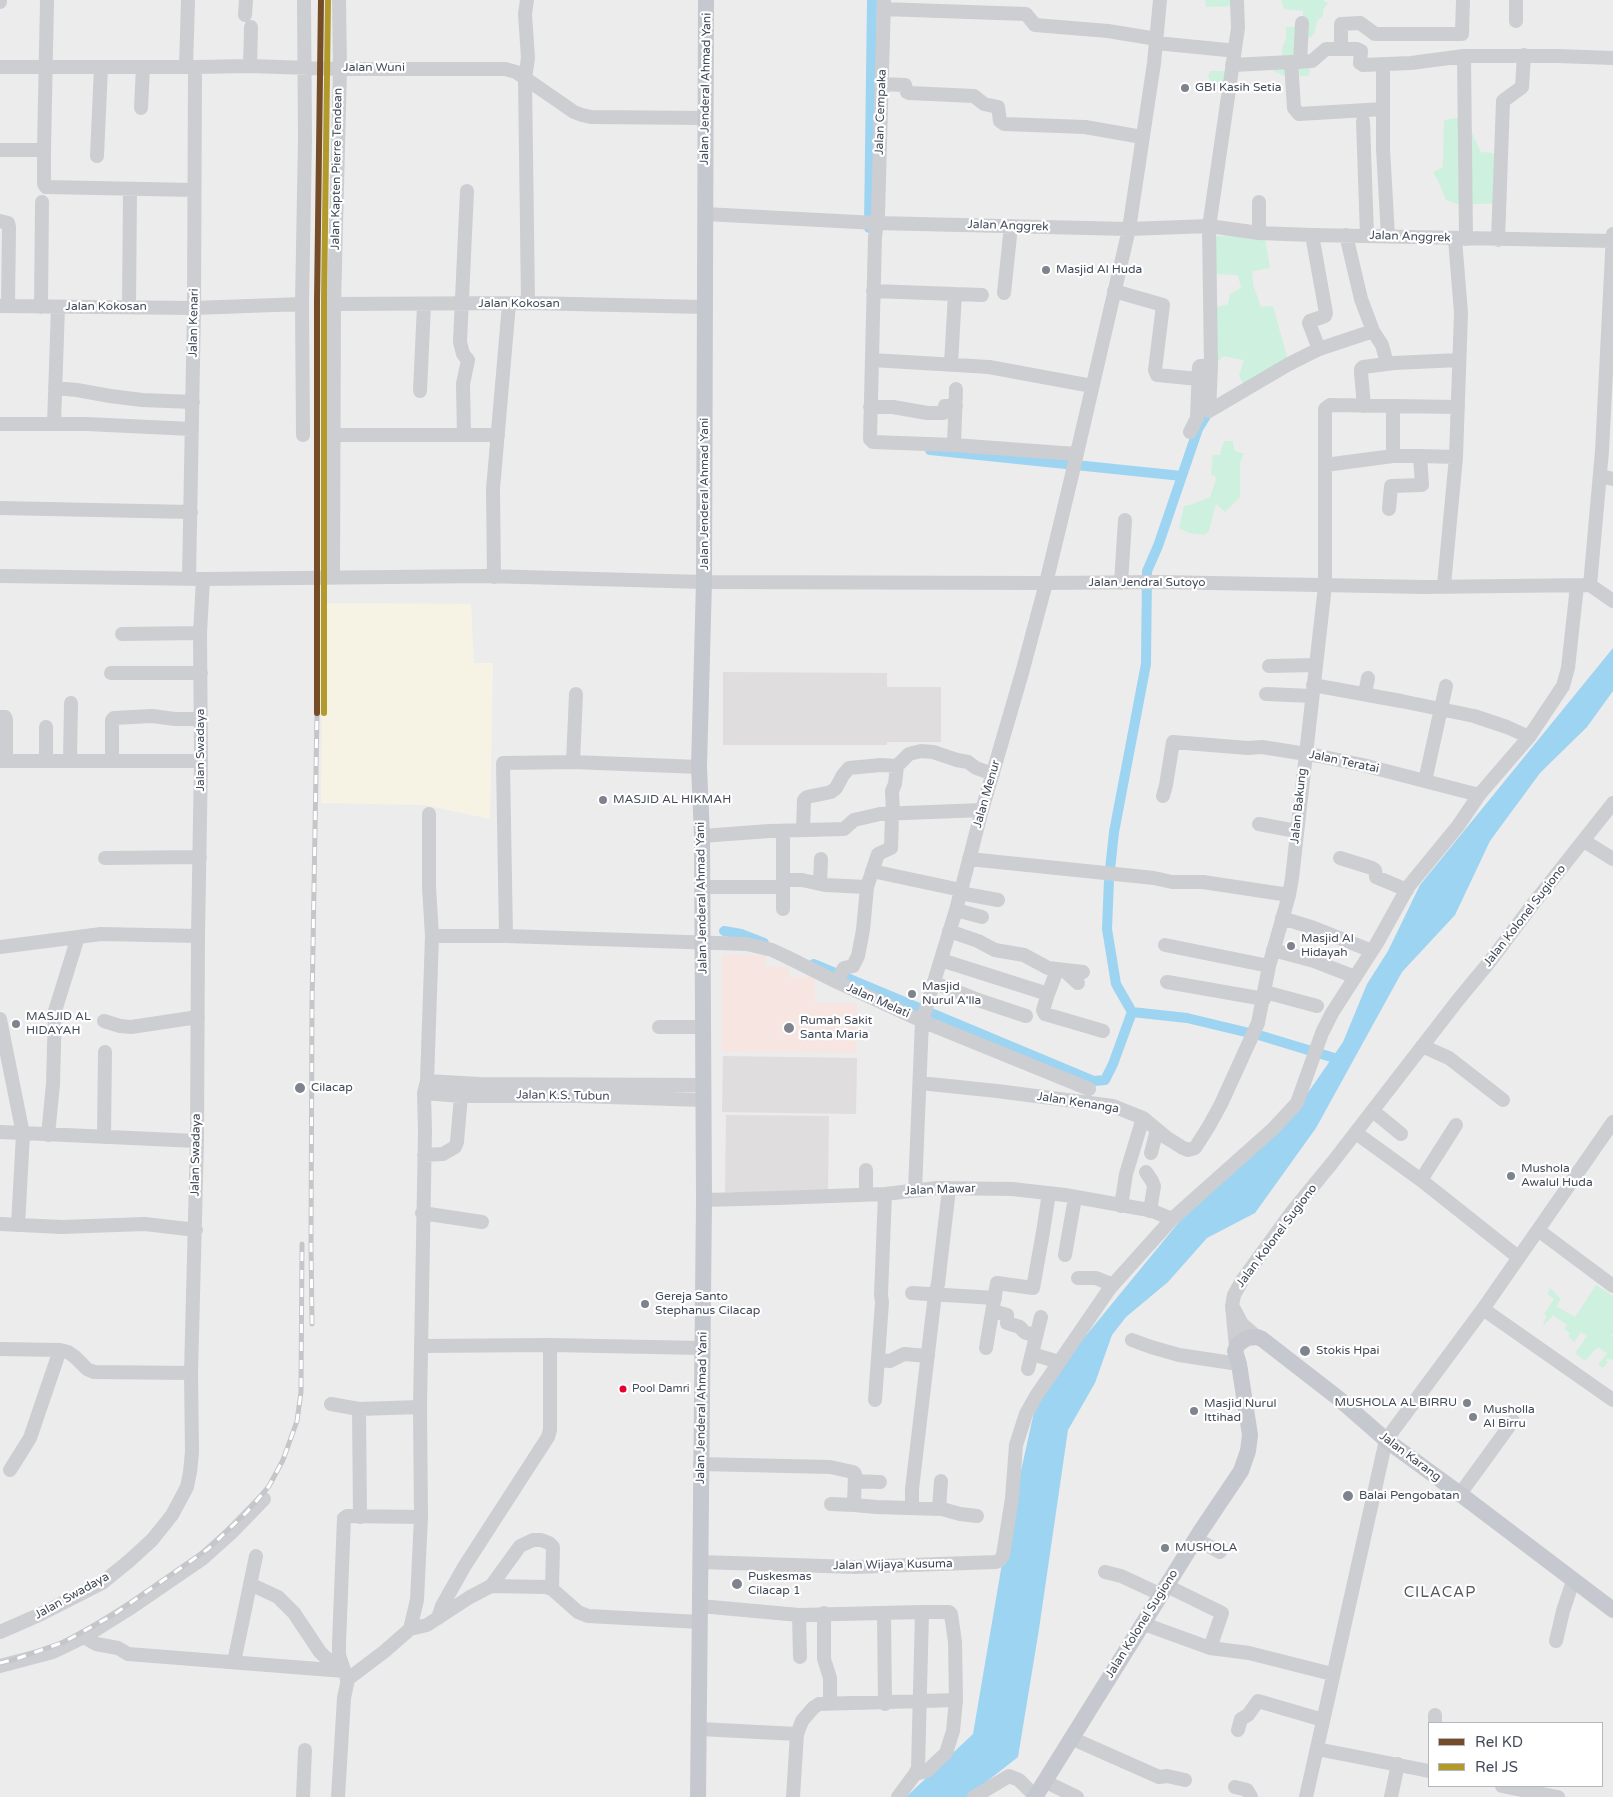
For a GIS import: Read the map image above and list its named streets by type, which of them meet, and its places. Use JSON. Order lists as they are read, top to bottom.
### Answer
{
  "streets": {
    "main road": ["Jalan Jenderal Ahmad Yani", "Jalan Kolonel Sugiono", "Jalan Karang"],
    "street": [
      "Jalan Wuni",
      "Jalan Cempaka",
      "Jalan Kapten Pierre Tendean",
      "Jalan Anggrek",
      "Jalan Kokosan",
      "Jalan Kenari",
      "Jalan Jendral Sutoyo",
      "Jalan Swadaya",
      "Jalan Teratai",
      "Jalan Menur",
      "Jalan Bakung",
      "Jalan Melati",
      "Jalan K.S. Tubun",
      "Jalan Kenanga",
      "Jalan Mawar",
      "Jalan Wijaya Kusuma"
    ]
  },
  "crossings": [
    ["Jalan Wuni", "Jalan Jenderal Ahmad Yani"],
    ["Jalan Wuni", "Jalan Kapten Pierre Tendean"],
    ["Jalan Wuni", "Jalan Kenari"],
    ["Jalan Jenderal Ahmad Yani", "Jalan Anggrek"],
    ["Jalan Jenderal Ahmad Yani", "Jalan Kokosan"],
    ["Jalan Jenderal Ahmad Yani", "Jalan Jendral Sutoyo"],
    ["Jalan Jenderal Ahmad Yani", "Jalan Melati"],
    ["Jalan Jenderal Ahmad Yani", "Jalan K.S. Tubun"],
    ["Jalan Jenderal Ahmad Yani", "Jalan Mawar"],
    ["Jalan Jenderal Ahmad Yani", "Jalan Wijaya Kusuma"],
    ["Jalan Cempaka", "Jalan Anggrek"],
    ["Jalan Kapten Pierre Tendean", "Jalan Kokosan"],
    ["Jalan Kapten Pierre Tendean", "Jalan Jendral Sutoyo"],
    ["Jalan Anggrek", "Jalan Menur"],
    ["Jalan Kokosan", "Jalan Kenari"],
    ["Jalan Kenari", "Jalan Jendral Sutoyo"],
    ["Jalan Kenari", "Jalan Swadaya"],
    ["Jalan Jendral Sutoyo", "Jalan Swadaya"],
    ["Jalan Jendral Sutoyo", "Jalan Menur"],
    ["Jalan Jendral Sutoyo", "Jalan Bakung"],
    ["Jalan Teratai", "Jalan Bakung"],
    ["Jalan Menur", "Jalan Melati"],
    ["Jalan Bakung", "Jalan Kenanga"],
    ["Jalan Melati", "Jalan Kenanga"],
    ["Jalan Melati", "Jalan Mawar"]
  ],
  "districts": ["CILACAP"],
  "places": [
    "GBI Kasih Setia",
    "Masjid Al Huda",
    "MASJID AL HIKMAH",
    "Masjid Al Hidayah",
    "Masjid Nurul A'lla",
    "MASJID AL HIDAYAH",
    "Rumah Sakit Santa Maria",
    "Cilacap",
    "Mushola Awalul Huda",
    "Gereja Santo Stephanus Cilacap",
    "Stokis Hpai",
    "Pool Damri",
    "MUSHOLA AL BIRRU",
    "Masjid Nurul Ittihad",
    "Musholla Al Birru",
    "Balai Pengobatan",
    "MUSHOLA",
    "Puskesmas Cilacap 1"
  ],
  "lines": ["rail line KD", "rail line JS"],
  "legend": ["Rel KD", "Rel JS"]
}
